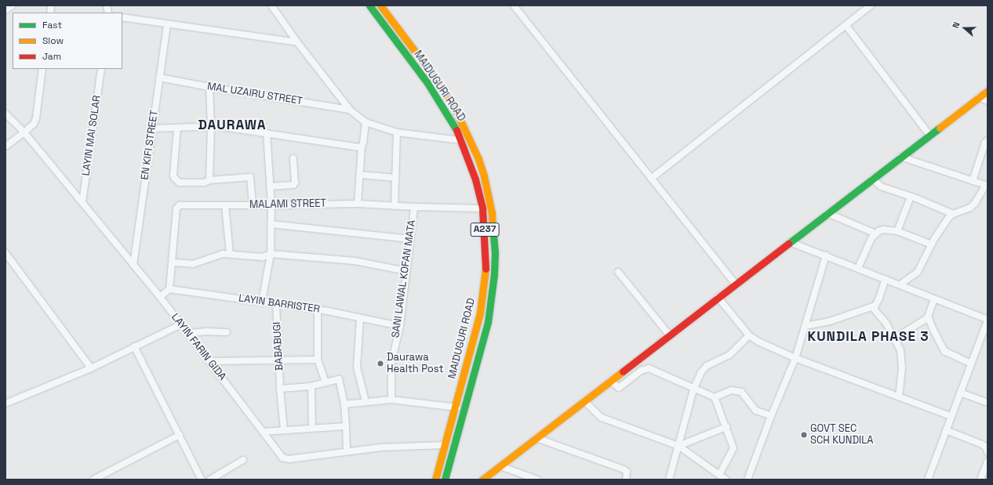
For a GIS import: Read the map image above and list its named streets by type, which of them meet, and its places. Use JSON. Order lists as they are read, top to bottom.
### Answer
{
  "streets": {
    "main road": ["MAIDUGURI ROAD", "A237"],
    "street": [
      "MAL UZAIRU STREET",
      "LAYIN MAI SOLAR",
      "EN KIFI STREET",
      "MALAMI STREET",
      "SANI LAWAL KOFAN MATA",
      "LAYIN BARRISTER",
      "BABABUGI",
      "LAYIN FARIN GIDA"
    ]
  },
  "crossings": [
    ["MAIDUGURI ROAD", "MALAMI STREET"],
    ["MAIDUGURI ROAD", "LAYIN FARIN GIDA"],
    ["MAL UZAIRU STREET", "EN KIFI STREET"],
    ["LAYIN MAI SOLAR", "LAYIN FARIN GIDA"],
    ["EN KIFI STREET", "LAYIN FARIN GIDA"],
    ["MALAMI STREET", "SANI LAWAL KOFAN MATA"],
    ["MALAMI STREET", "LAYIN BARRISTER"],
    ["SANI LAWAL KOFAN MATA", "LAYIN BARRISTER"],
    ["LAYIN BARRISTER", "BABABUGI"]
  ],
  "districts": ["DAURAWA", "KUNDILA PHASE 3"],
  "places": ["Daurawa Health Post", "GOVT SEC SCH KUNDILA"],
  "legend": ["Fast", "Slow", "Jam"],
  "north": "left"
}
